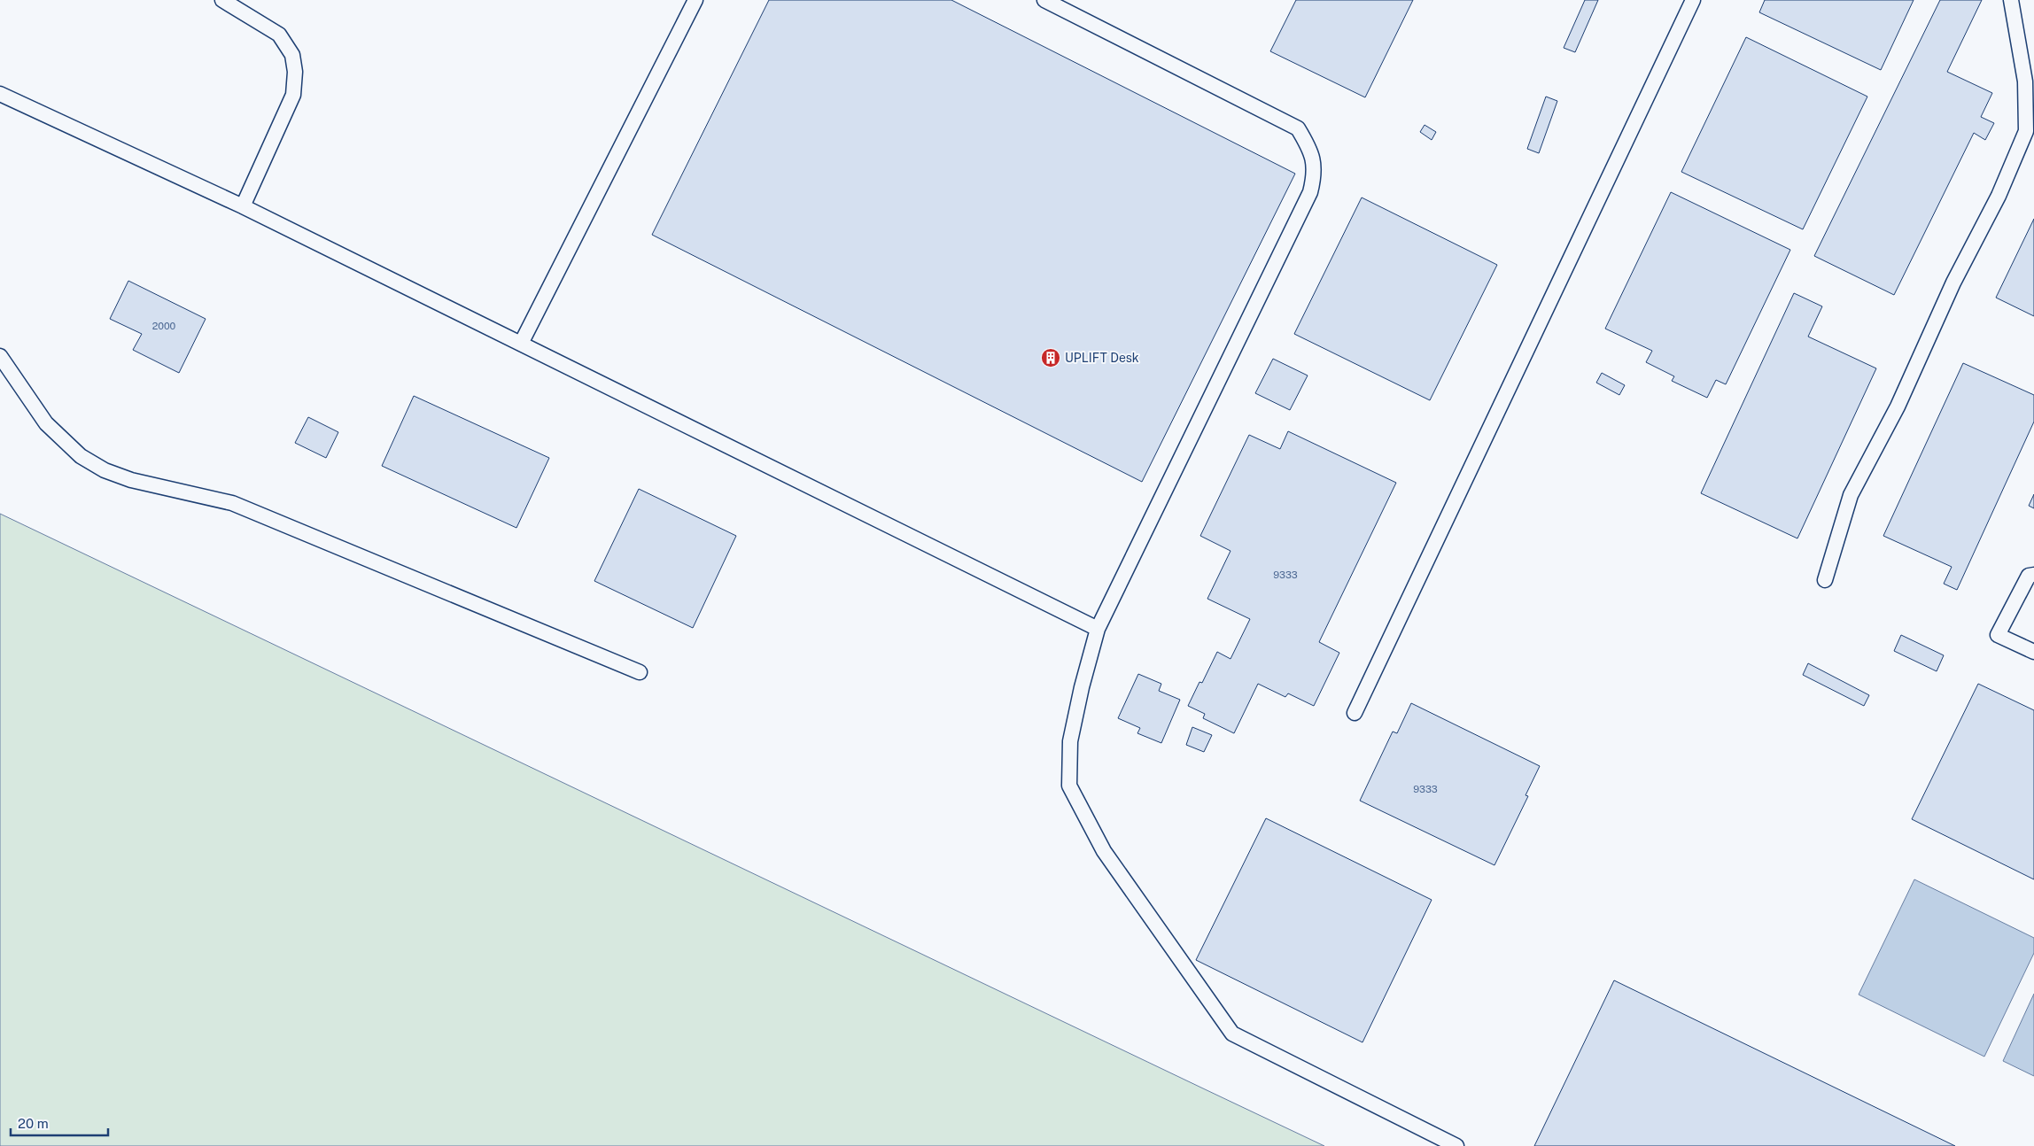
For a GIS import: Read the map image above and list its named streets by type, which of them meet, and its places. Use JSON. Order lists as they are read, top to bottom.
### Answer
{
  "places": {
    "building": ["UPLIFT Desk"]
  },
  "house_numbers": ["2000", "9333", "9333"],
  "scale_bar": "20 m"
}
